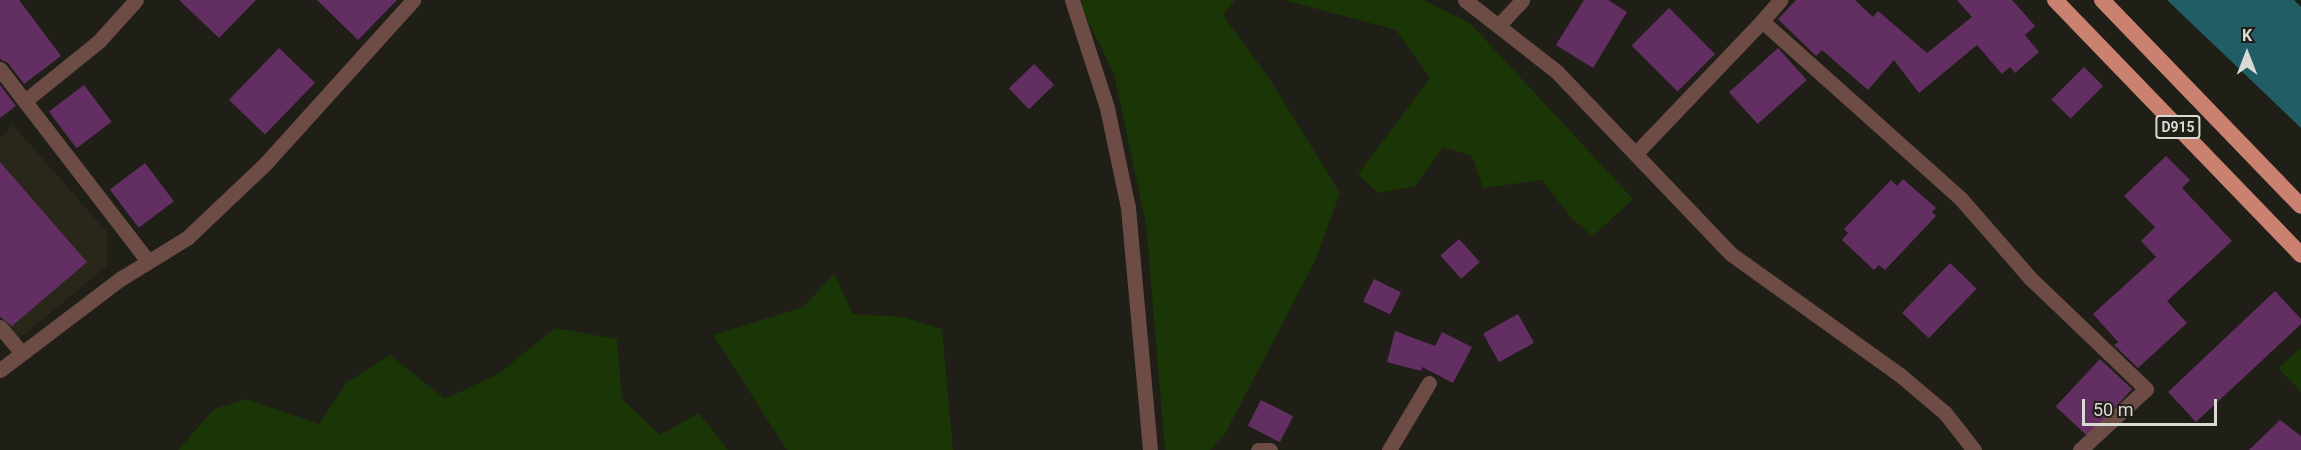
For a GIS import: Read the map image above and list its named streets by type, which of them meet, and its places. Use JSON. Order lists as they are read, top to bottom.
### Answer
{
  "streets": {
    "highway": ["D915"]
  },
  "scale_bar": "50 m",
  "north": "top"
}
